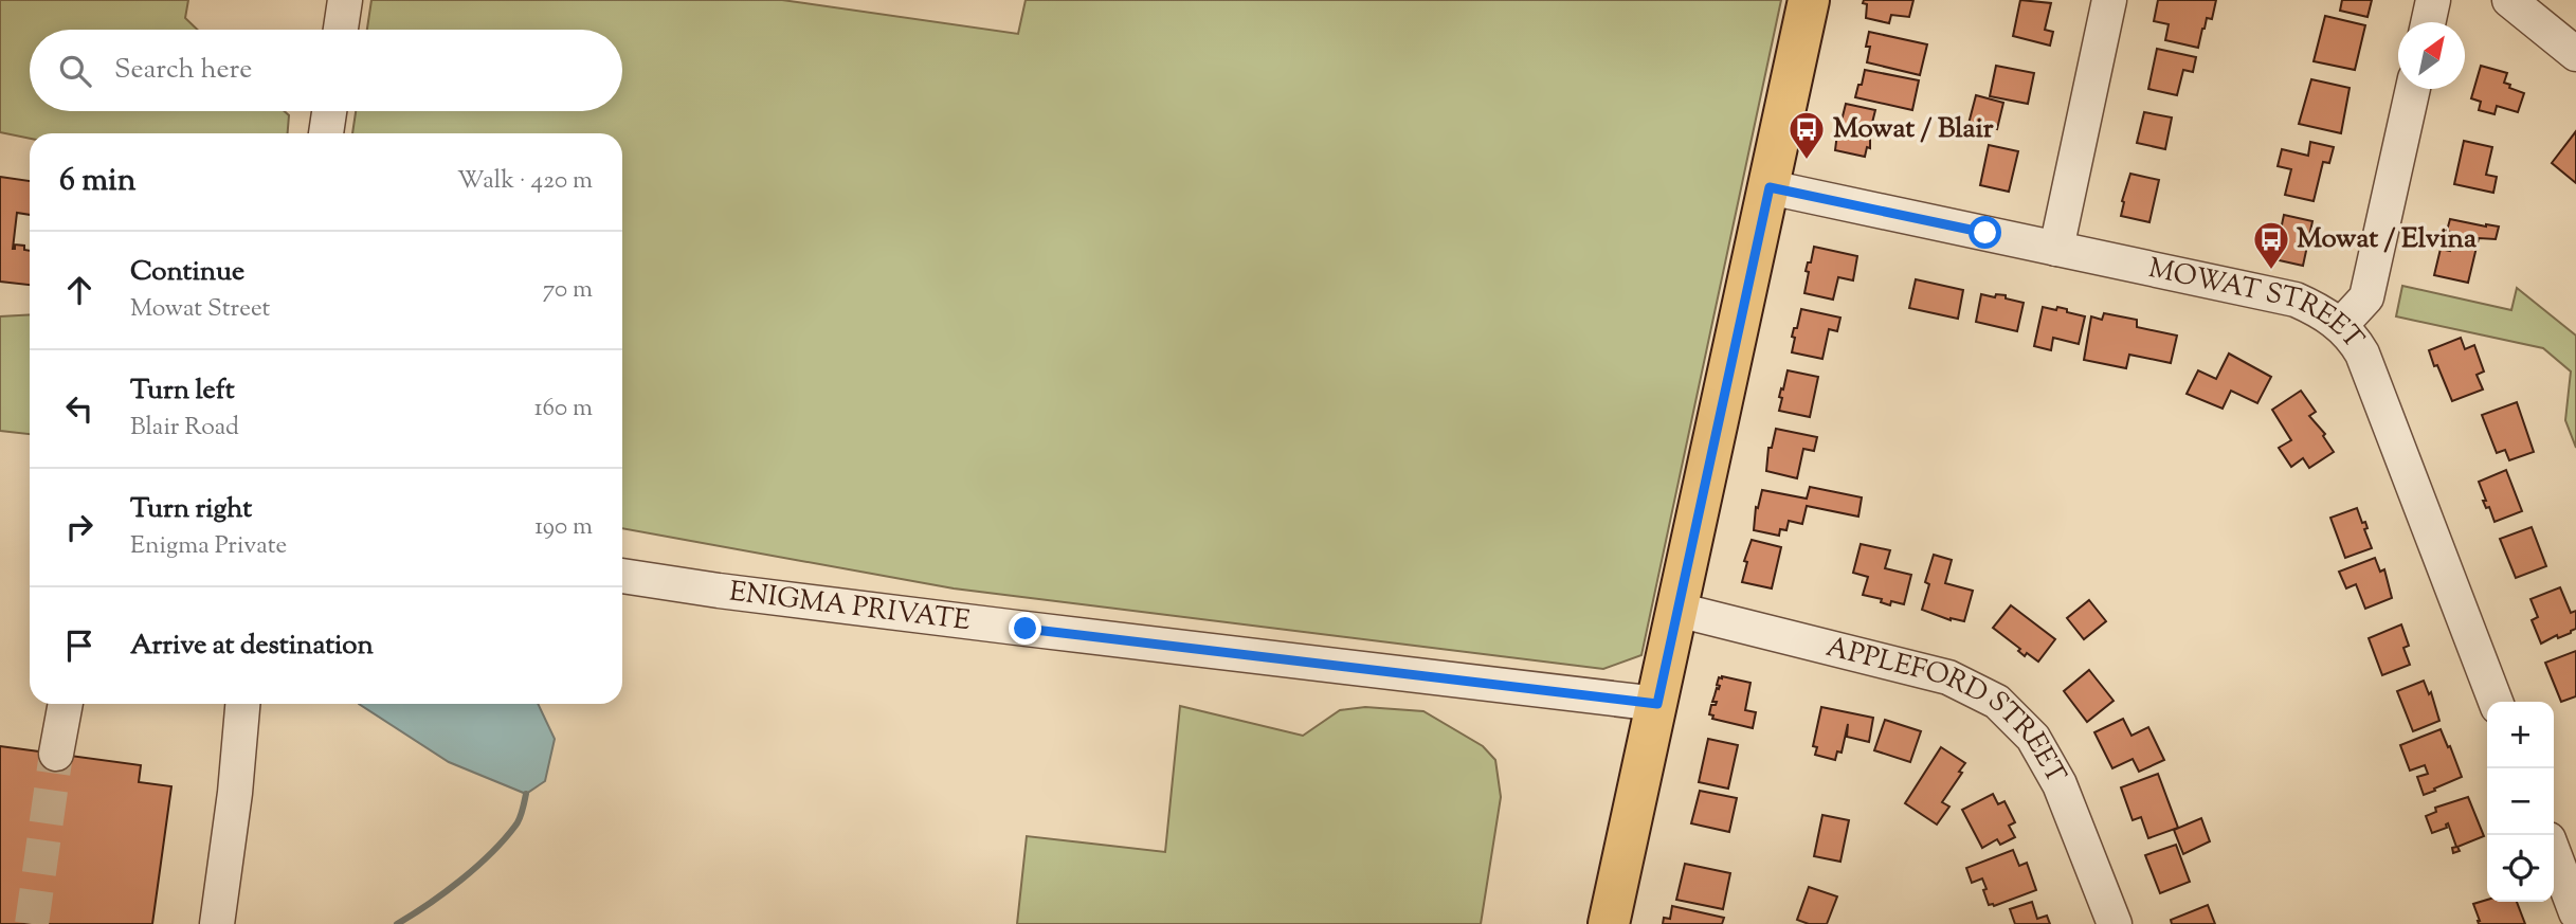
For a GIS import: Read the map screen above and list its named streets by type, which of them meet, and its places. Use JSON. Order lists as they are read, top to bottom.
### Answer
{
  "streets": {
    "street": ["MOWAT STREET", "ENIGMA PRIVATE", "APPLEFORD STREET"]
  },
  "places": {
    "bus stop": ["Mowat / Blair", "Mowat / Elvina"]
  },
  "north": "top right",
  "page": {
    "search": "Search here",
    "heading": ["6 min", "Walk · 420 m"],
    "list": [
      ["Continue", "Mowat Street", "70 m"],
      ["Turn left", "Blair Road", "160 m"],
      ["Turn right", "Enigma Private", "190 m"],
      "Arrive at destination"
    ],
    "map_buttons": ["+", "−"]
  }
}
